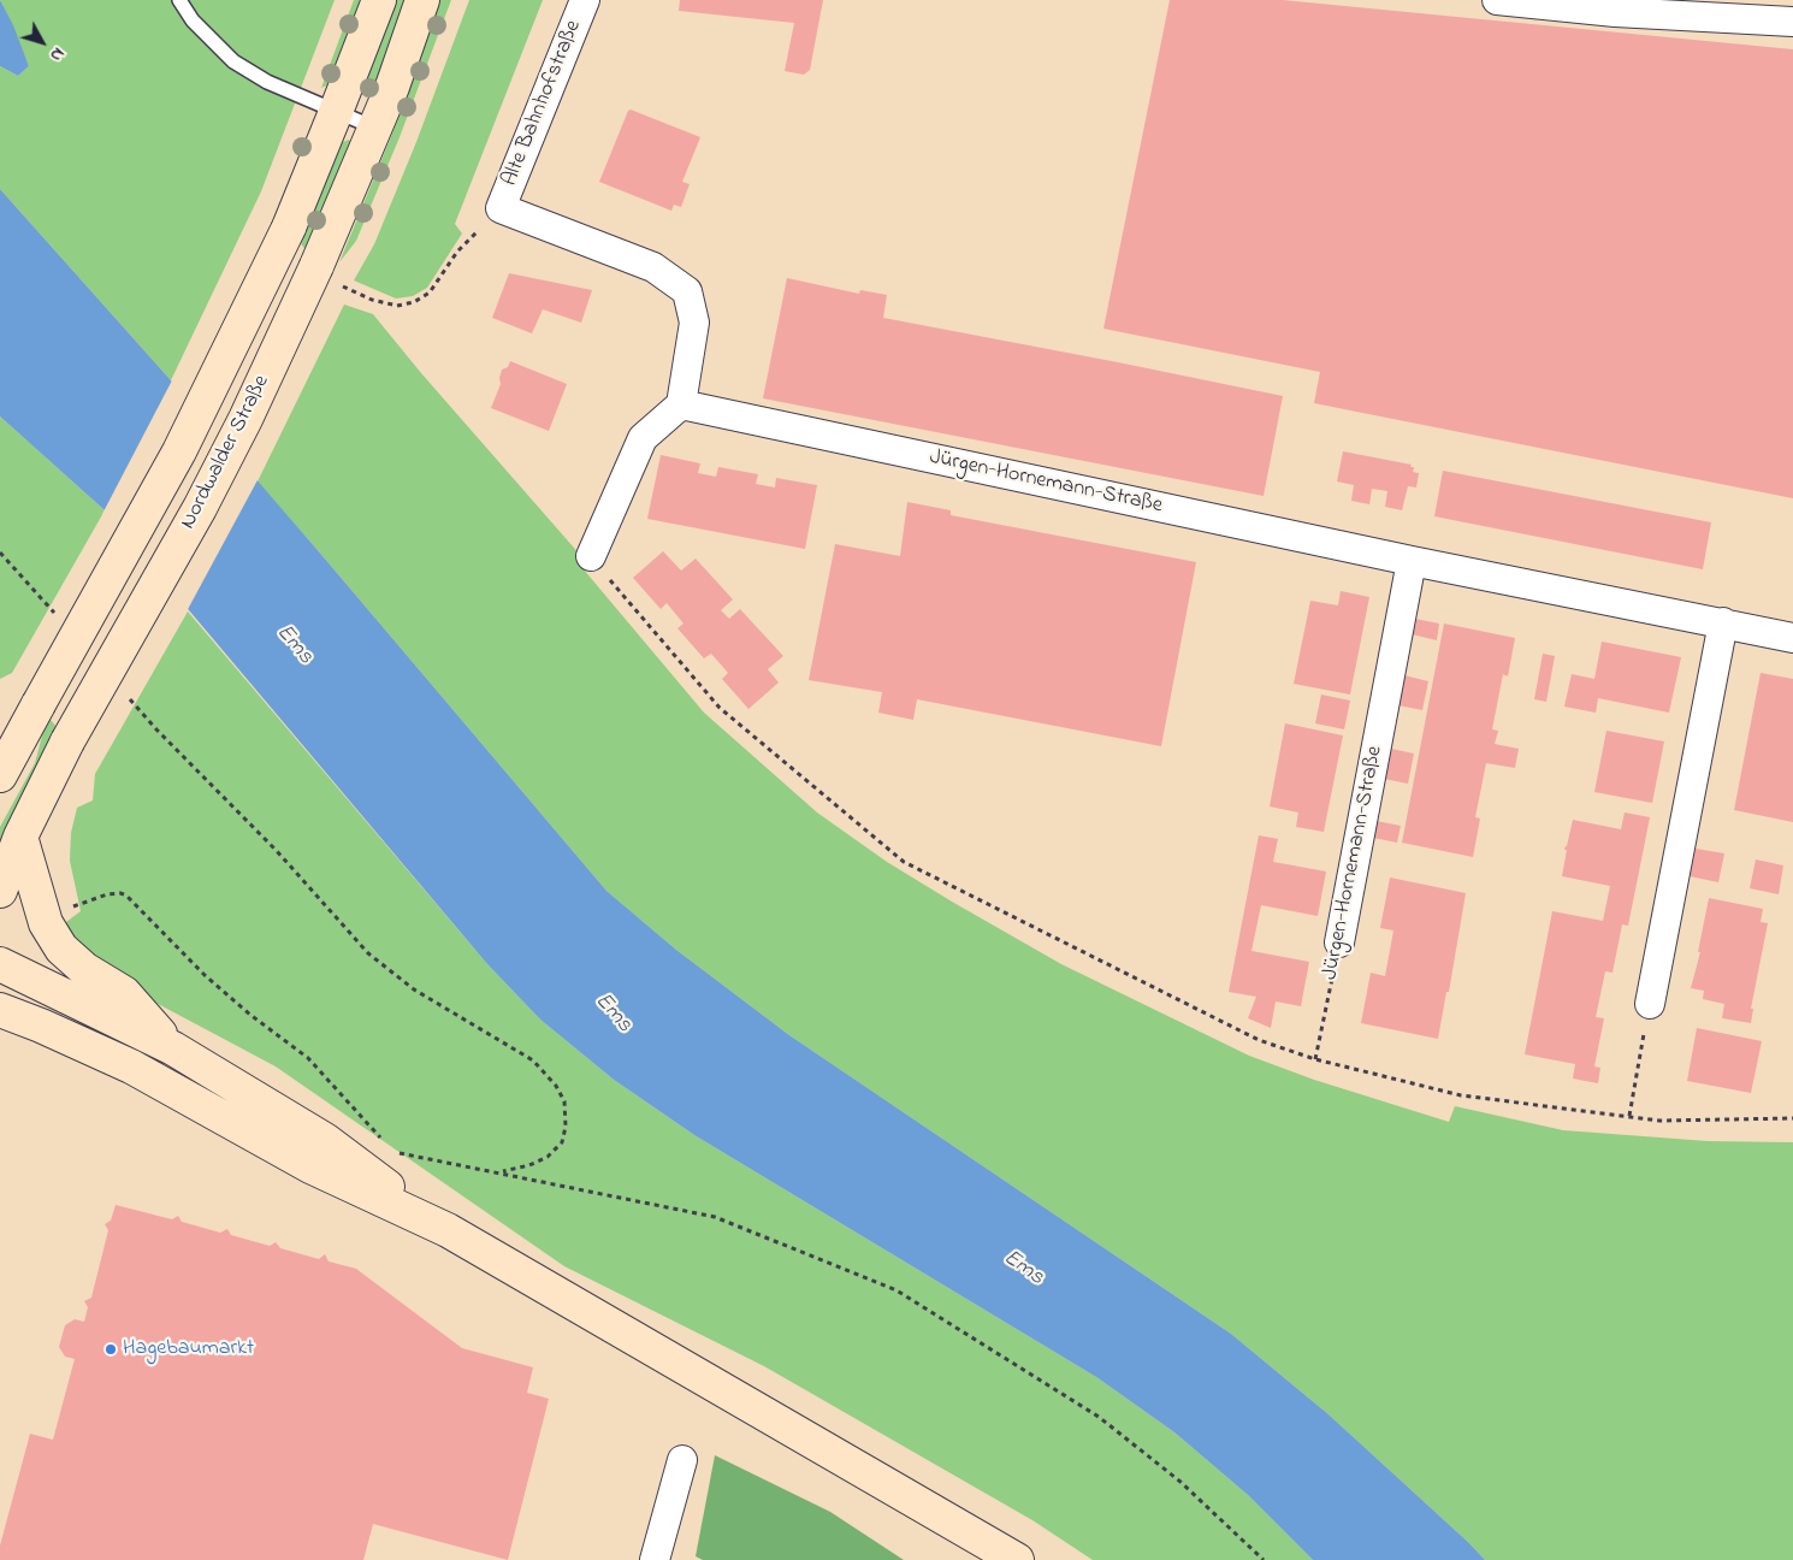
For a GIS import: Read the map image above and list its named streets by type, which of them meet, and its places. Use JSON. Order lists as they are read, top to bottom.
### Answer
{
  "streets": {
    "main road": ["Nordwalder Straße"],
    "street": ["Alte Bahnhofstraße", "Jürgen-Hornemann-Straße"]
  },
  "water": ["Ems"],
  "places": ["Hagebaumarkt"],
  "north": "bottom right"
}
